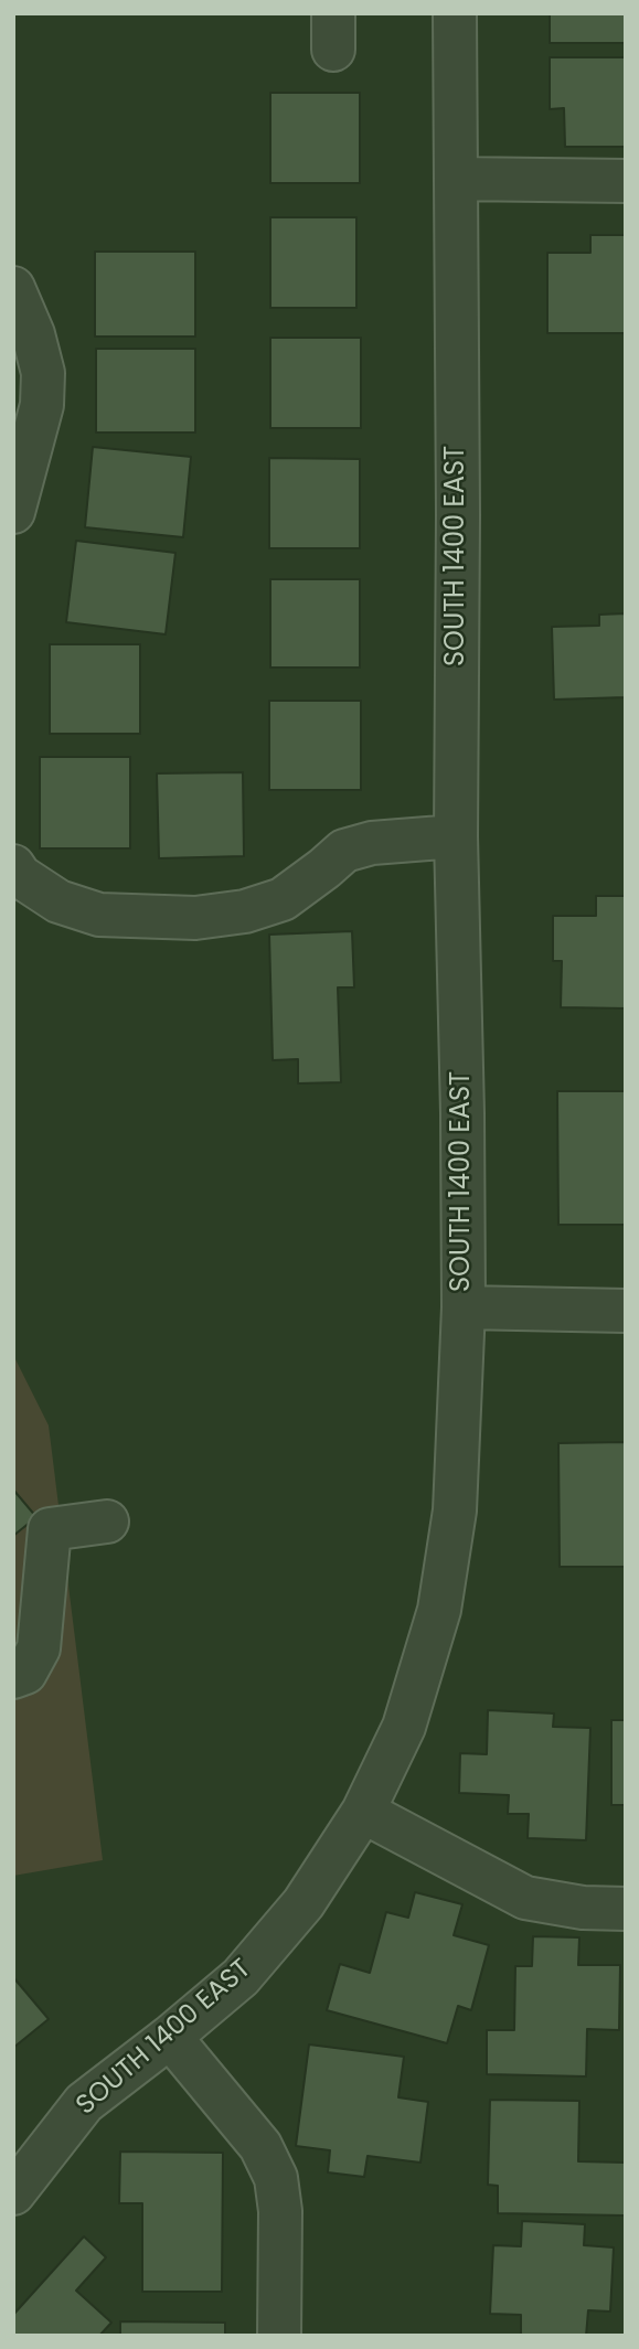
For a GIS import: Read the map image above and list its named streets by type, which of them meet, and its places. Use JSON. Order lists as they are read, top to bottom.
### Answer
{
  "streets": {
    "street": ["SOUTH 1400 EAST"]
  }
}
